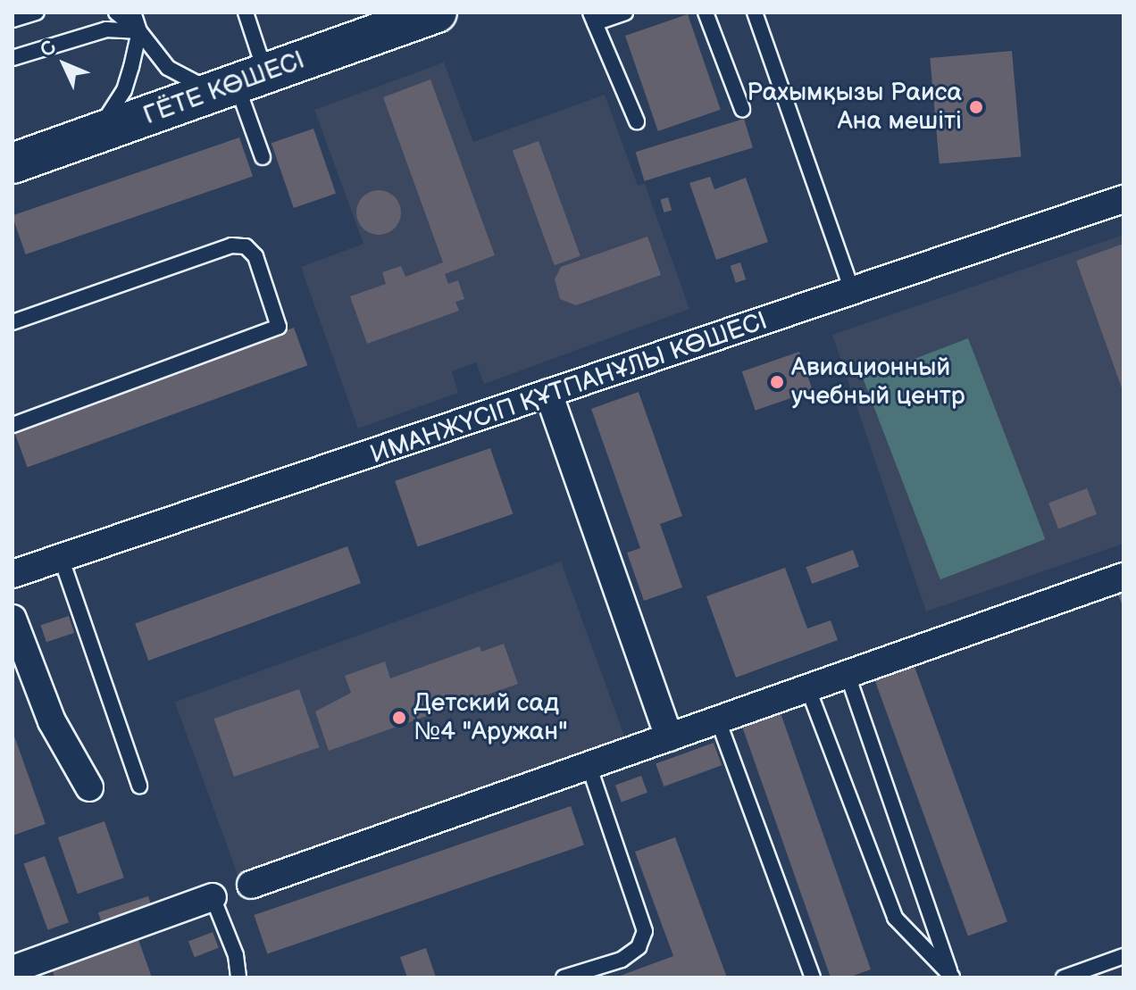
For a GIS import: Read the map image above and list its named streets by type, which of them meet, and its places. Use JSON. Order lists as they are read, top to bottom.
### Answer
{
  "streets": {
    "main road": ["ГЁТЕ КӨШЕСІ"],
    "street": ["ИМАНЖҮСІП ҚҰТПАНҰЛЫ КӨШЕСІ"]
  },
  "places": ["Рахымқызы Раиса Ана мешіті", "Авиационный учебный центр", "Детский сад №4 \"Аружан\""],
  "north": "top left"
}
